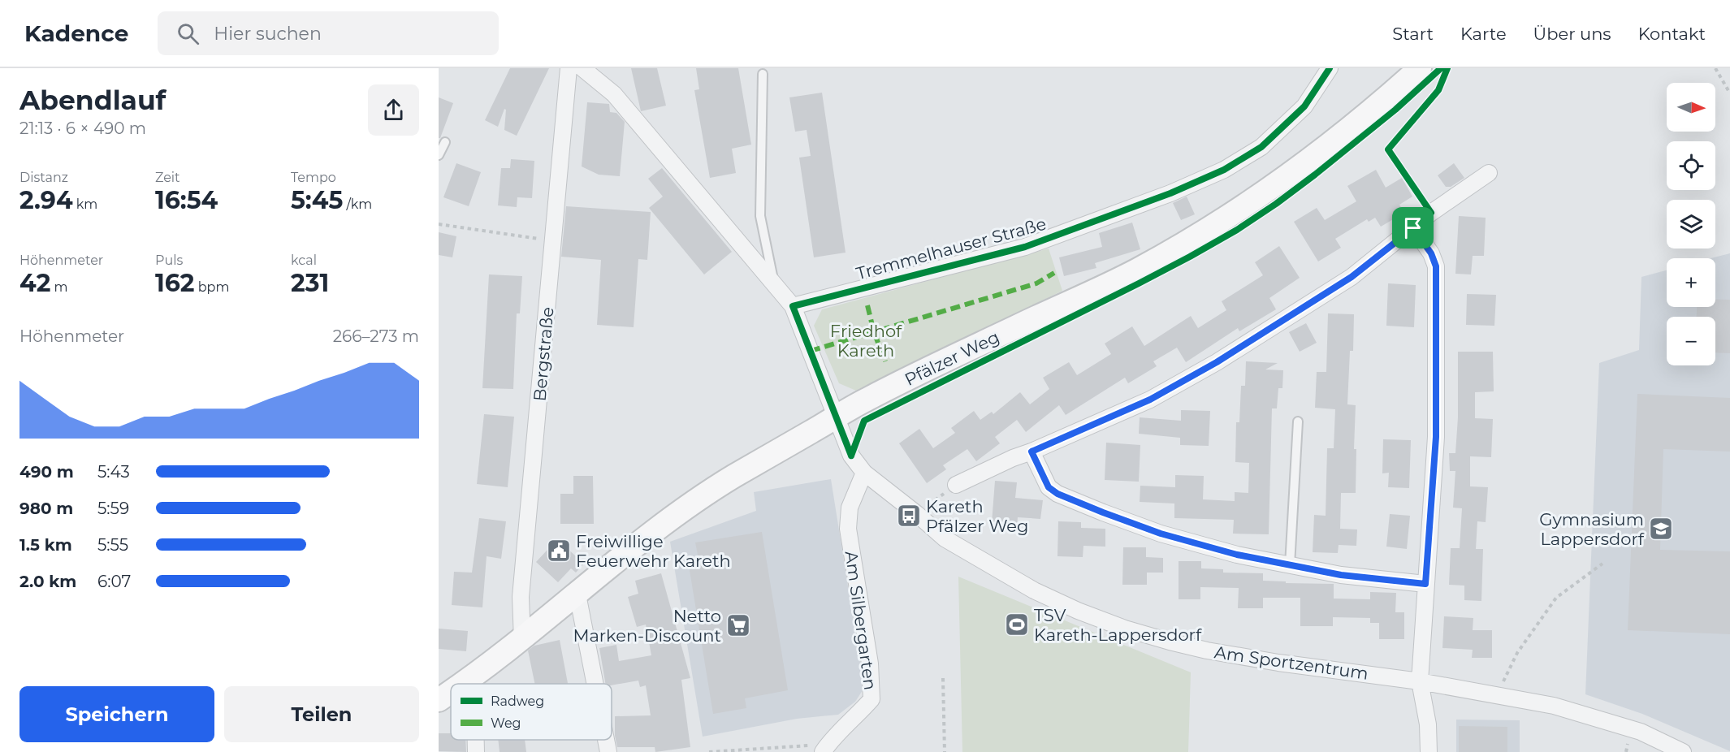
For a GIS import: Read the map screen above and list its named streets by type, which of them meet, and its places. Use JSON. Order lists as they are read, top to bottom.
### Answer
{
  "streets": {
    "street": [
      "Tremmelhauser Straße",
      "Bergstraße",
      "Pfälzer Weg",
      "Am Silbergarten",
      "Am Sportzentrum"
    ]
  },
  "crossings": [
    ["Bergstraße", "Pfälzer Weg"],
    ["Pfälzer Weg", "Am Sportzentrum"],
    ["Am Silbergarten", "Am Sportzentrum"]
  ],
  "parks": ["Friedhof Kareth"],
  "places": {
    "bus stop": ["Kareth Pfälzer Weg"],
    "school or university": ["Gymnasium Lappersdorf"],
    "public building": ["Freiwillige Feuerwehr Kareth"],
    "sports": ["TSV Kareth-Lappersdorf"],
    "supermarket": ["Netto Marken-Discount"]
  },
  "legend": ["Radweg", "Weg"],
  "north": "right",
  "page": {
    "header": "Kadence",
    "search": "Hier suchen",
    "nav": [
      "Start",
      "Karte",
      "Über uns",
      "Kontakt"
    ],
    "heading": ["Abendlauf", "21:13 · 6 × 490 m"],
    "map_buttons": ["+", "−"],
    "stats": [
      ["Distanz", "2.94 km"],
      ["Zeit", "16:54"],
      ["Tempo", "5:45 /km"],
      ["Höhenmeter", "42 m"],
      ["Puls", "162 bpm"],
      ["kcal", "231"]
    ],
    "chart": ["Höhenmeter", "266–273 m"],
    "list": [
      {
        "name": "490 m",
        "note": "5:43"
      },
      {
        "name": "980 m",
        "note": "5:59"
      },
      {
        "name": "1.5 km",
        "note": "5:55"
      },
      {
        "name": "2.0 km",
        "note": "6:07"
      }
    ],
    "buttons": ["Speichern", "Teilen"]
  }
}
